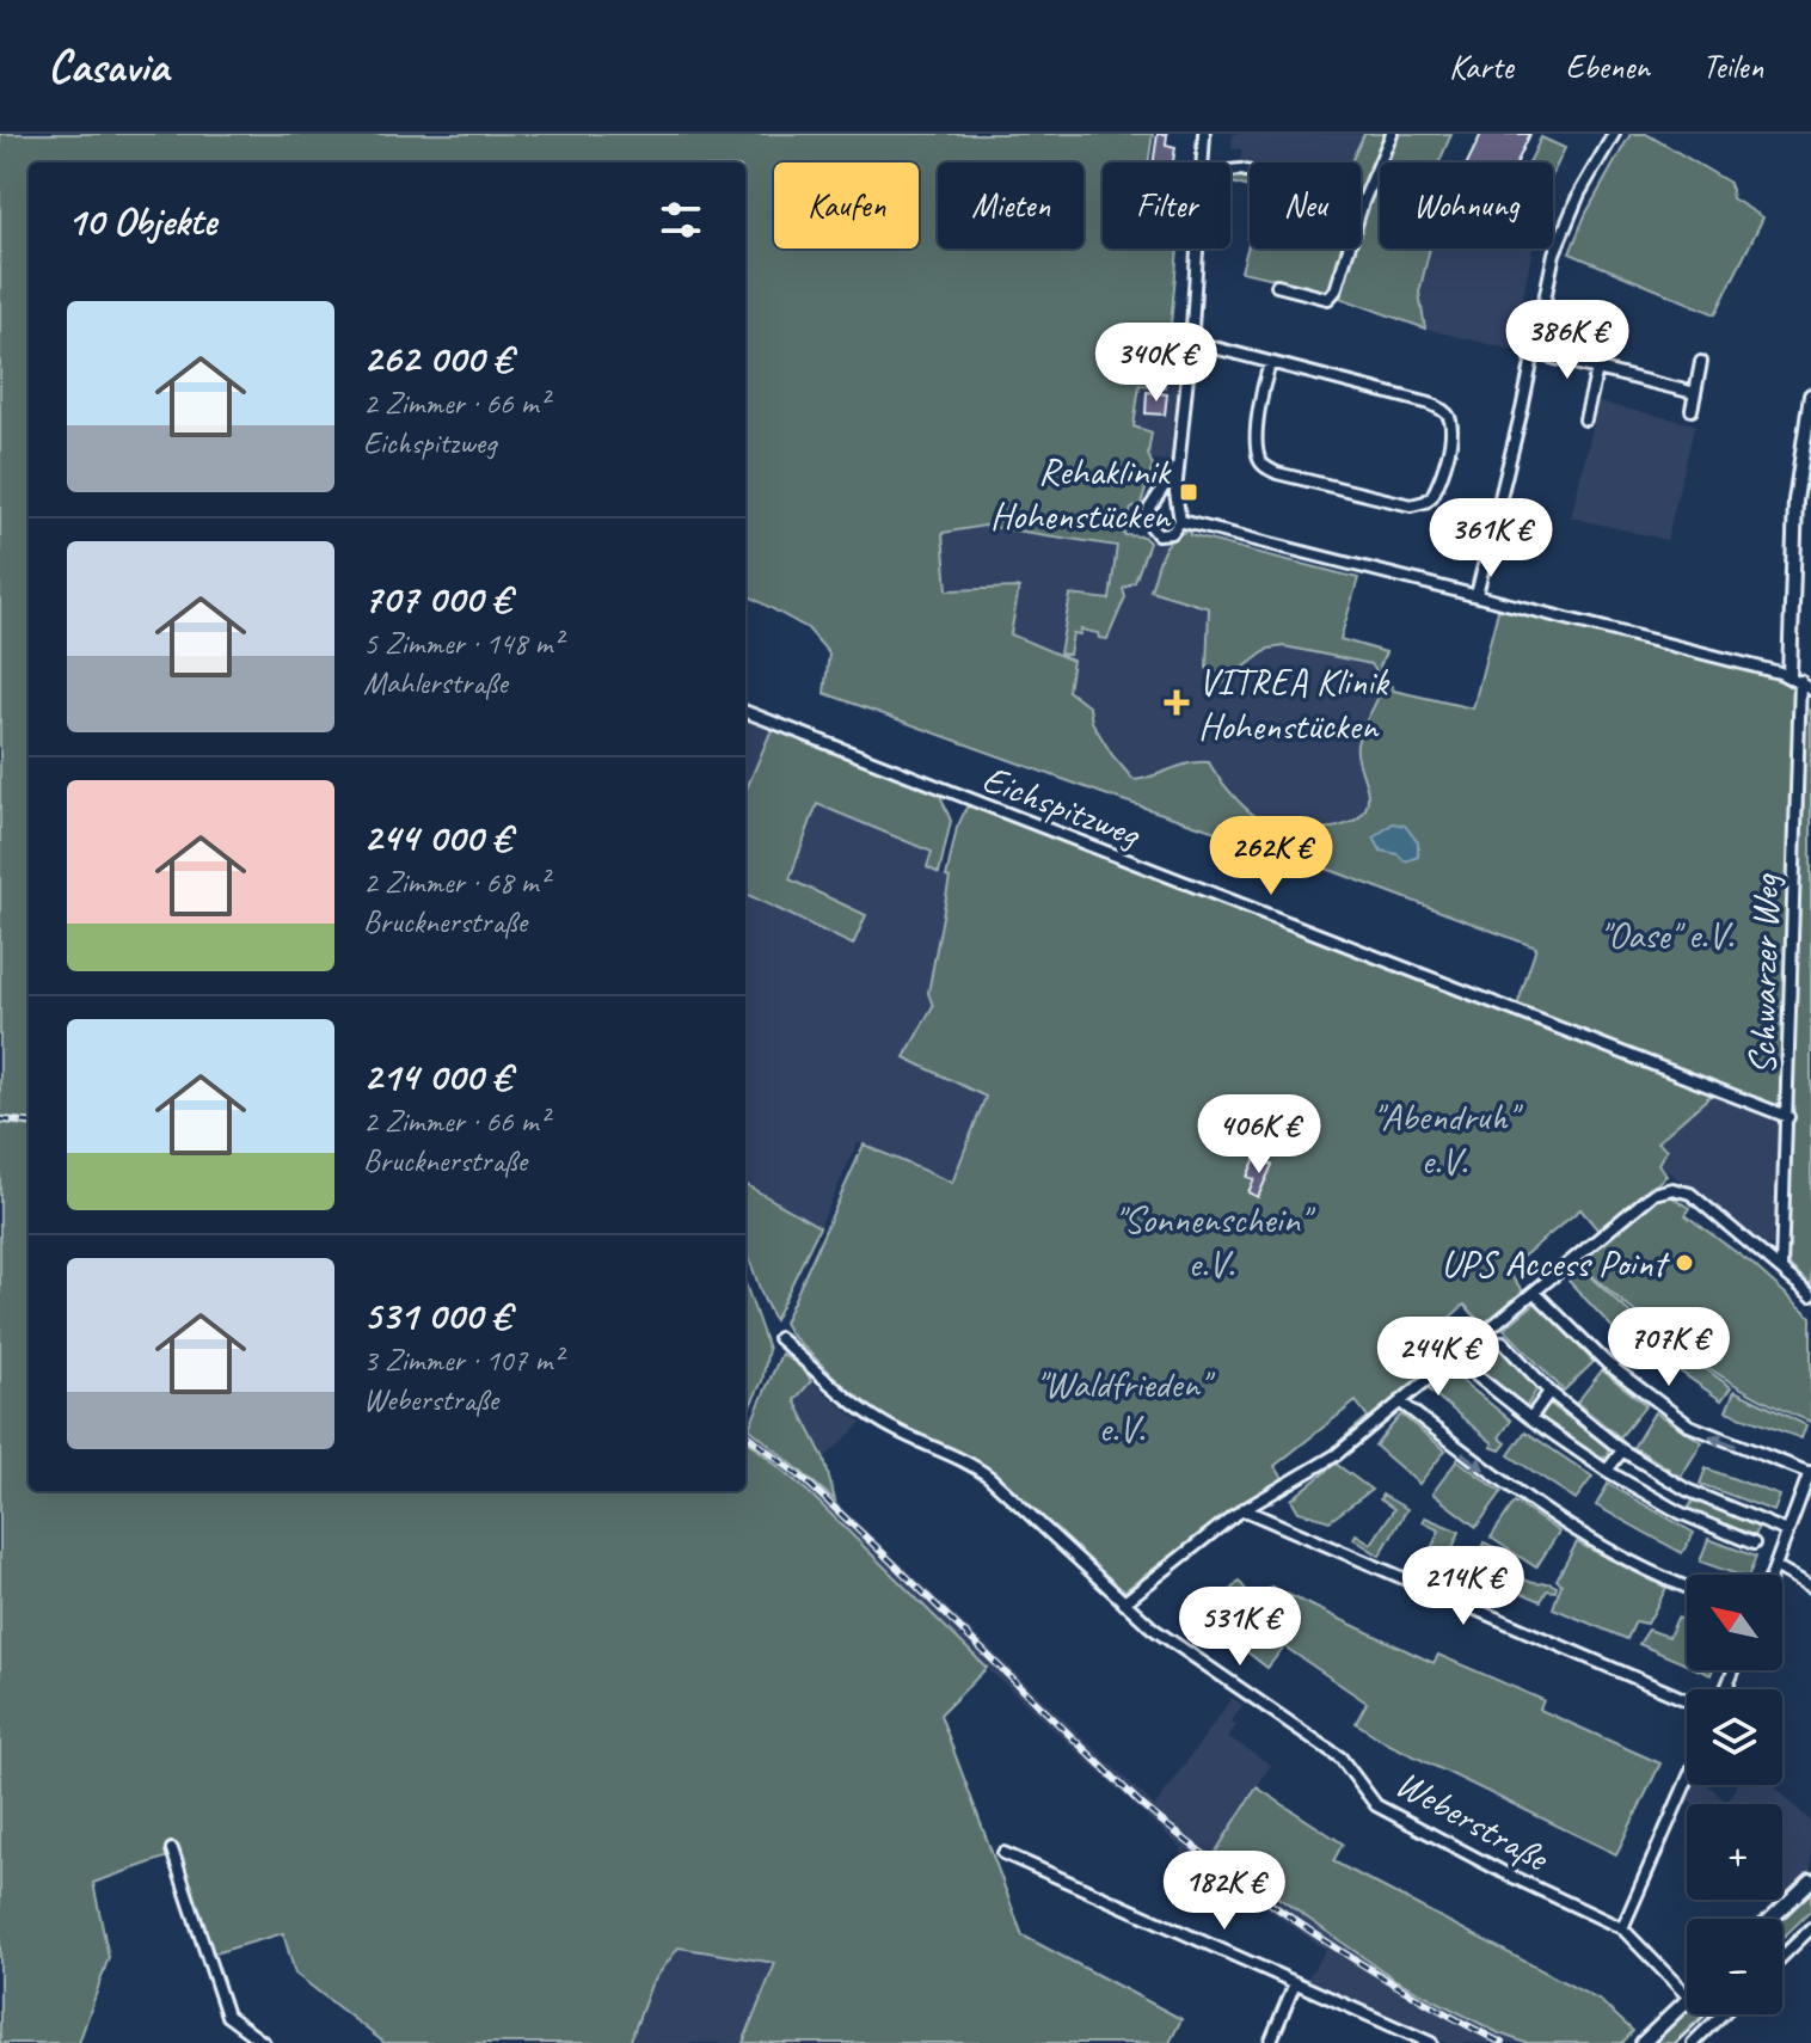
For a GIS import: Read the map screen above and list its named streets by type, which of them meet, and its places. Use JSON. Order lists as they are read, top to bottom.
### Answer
{
  "streets": {
    "street": ["Eichspitzweg", "Schwarzer Weg", "Weberstraße"]
  },
  "crossings": [
    ["Eichspitzweg", "Schwarzer Weg"]
  ],
  "parks": [
    "\"Oase\" e.V.",
    "\"Abendruh\" e.V.",
    "\"Sonnenschein\" e.V.",
    "\"Waldfrieden\" e.V."
  ],
  "places": {
    "transit": ["Rehaklinik Hohenstücken"],
    "health": ["VITREA Klinik Hohenstücken"],
    "other": ["UPS Access Point"]
  },
  "north": "top left",
  "page": {
    "header": "Casavia",
    "nav": ["Karte", "Ebenen", "Teilen"],
    "chip": [
      "Kaufen",
      "Mieten",
      "Filter",
      "Neu",
      "Wohnung"
    ],
    "heading": "10 Objekte",
    "list": [
      {
        "name": "262 000 €",
        "note": "2 Zimmer · 66 m² · Eichspitzweg"
      },
      {
        "name": "707 000 €",
        "note": "5 Zimmer · 148 m² · Mahlerstraße"
      },
      {
        "name": "244 000 €",
        "note": "2 Zimmer · 68 m² · Brucknerstraße"
      },
      {
        "name": "214 000 €",
        "note": "2 Zimmer · 66 m² · Brucknerstraße"
      },
      {
        "name": "531 000 €",
        "note": "3 Zimmer · 107 m² · Weberstraße"
      }
    ],
    "price": [
      "386K €",
      "340K €",
      "361K €",
      "262K €",
      "406K €",
      "707K €",
      "244K €",
      "214K €",
      "531K €",
      "182K €"
    ],
    "map_buttons": ["+", "−"]
  }
}
